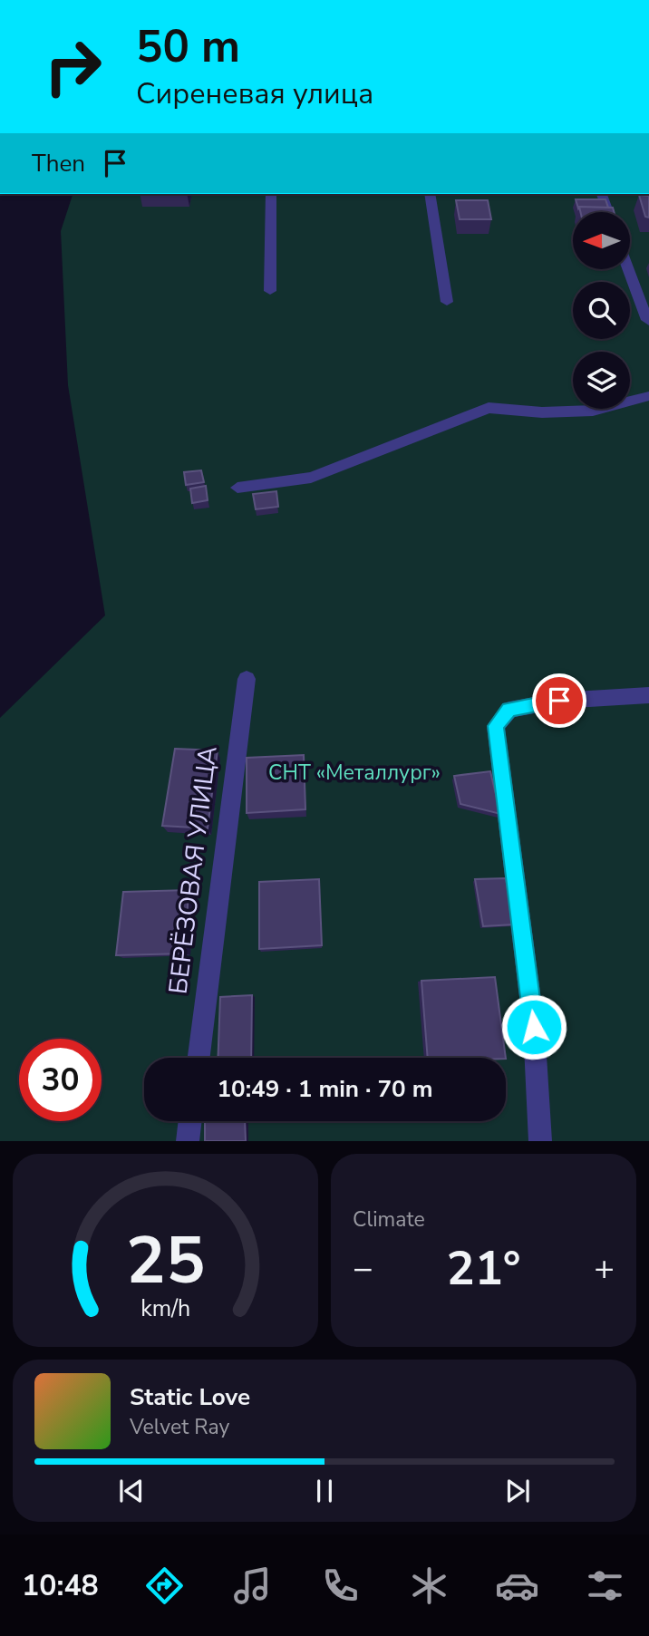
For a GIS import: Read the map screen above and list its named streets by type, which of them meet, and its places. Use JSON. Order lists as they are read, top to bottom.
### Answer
{
  "streets": {
    "street": ["БЕРЁЗОВАЯ УЛИЦА"]
  },
  "parks": ["СНТ «Металлург»"],
  "north": "left",
  "page": {
    "turn": ["50 m", "Сиреневая улица"],
    "then": "Then",
    "limit": "30",
    "trip": "10:49 · 1 min · 70 m",
    "tile": "Climate",
    "heat": ["−", "21°", "+"],
    "song": ["Static Love", "Velvet Ray"],
    "tabs": "10:48",
    "gauge": ["25", "km/h"]
  }
}
